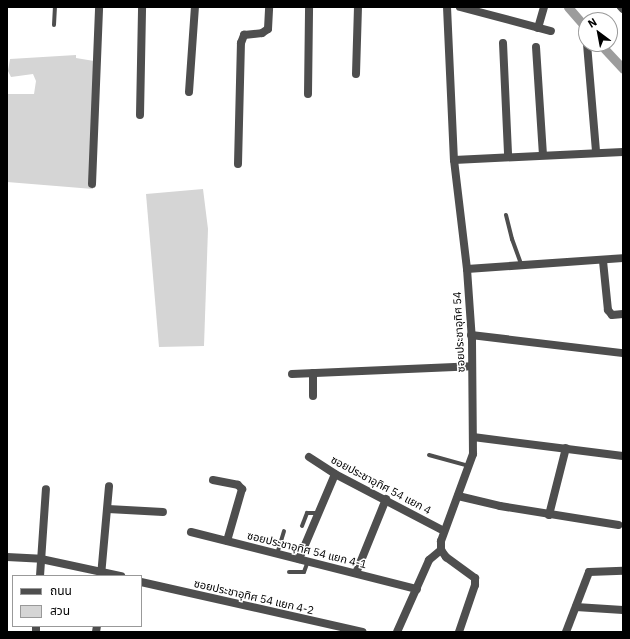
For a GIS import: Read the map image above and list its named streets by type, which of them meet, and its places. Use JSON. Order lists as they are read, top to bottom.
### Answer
{
  "streets": {
    "street": [
      "ซอยประชาอุทิศ 54",
      "ซอยประชาอุทิศ 54 แยก 4",
      "ซอยประชาอุทิศ 54 แยก 4-1",
      "ซอยประชาอุทิศ 54 แยก 4-2"
    ]
  },
  "crossings": [
    ["ซอยประชาอุทิศ 54", "ซอยประชาอุทิศ 54 แยก 4"]
  ],
  "legend": ["ถนน", "สวน"],
  "north": "top left"
}
